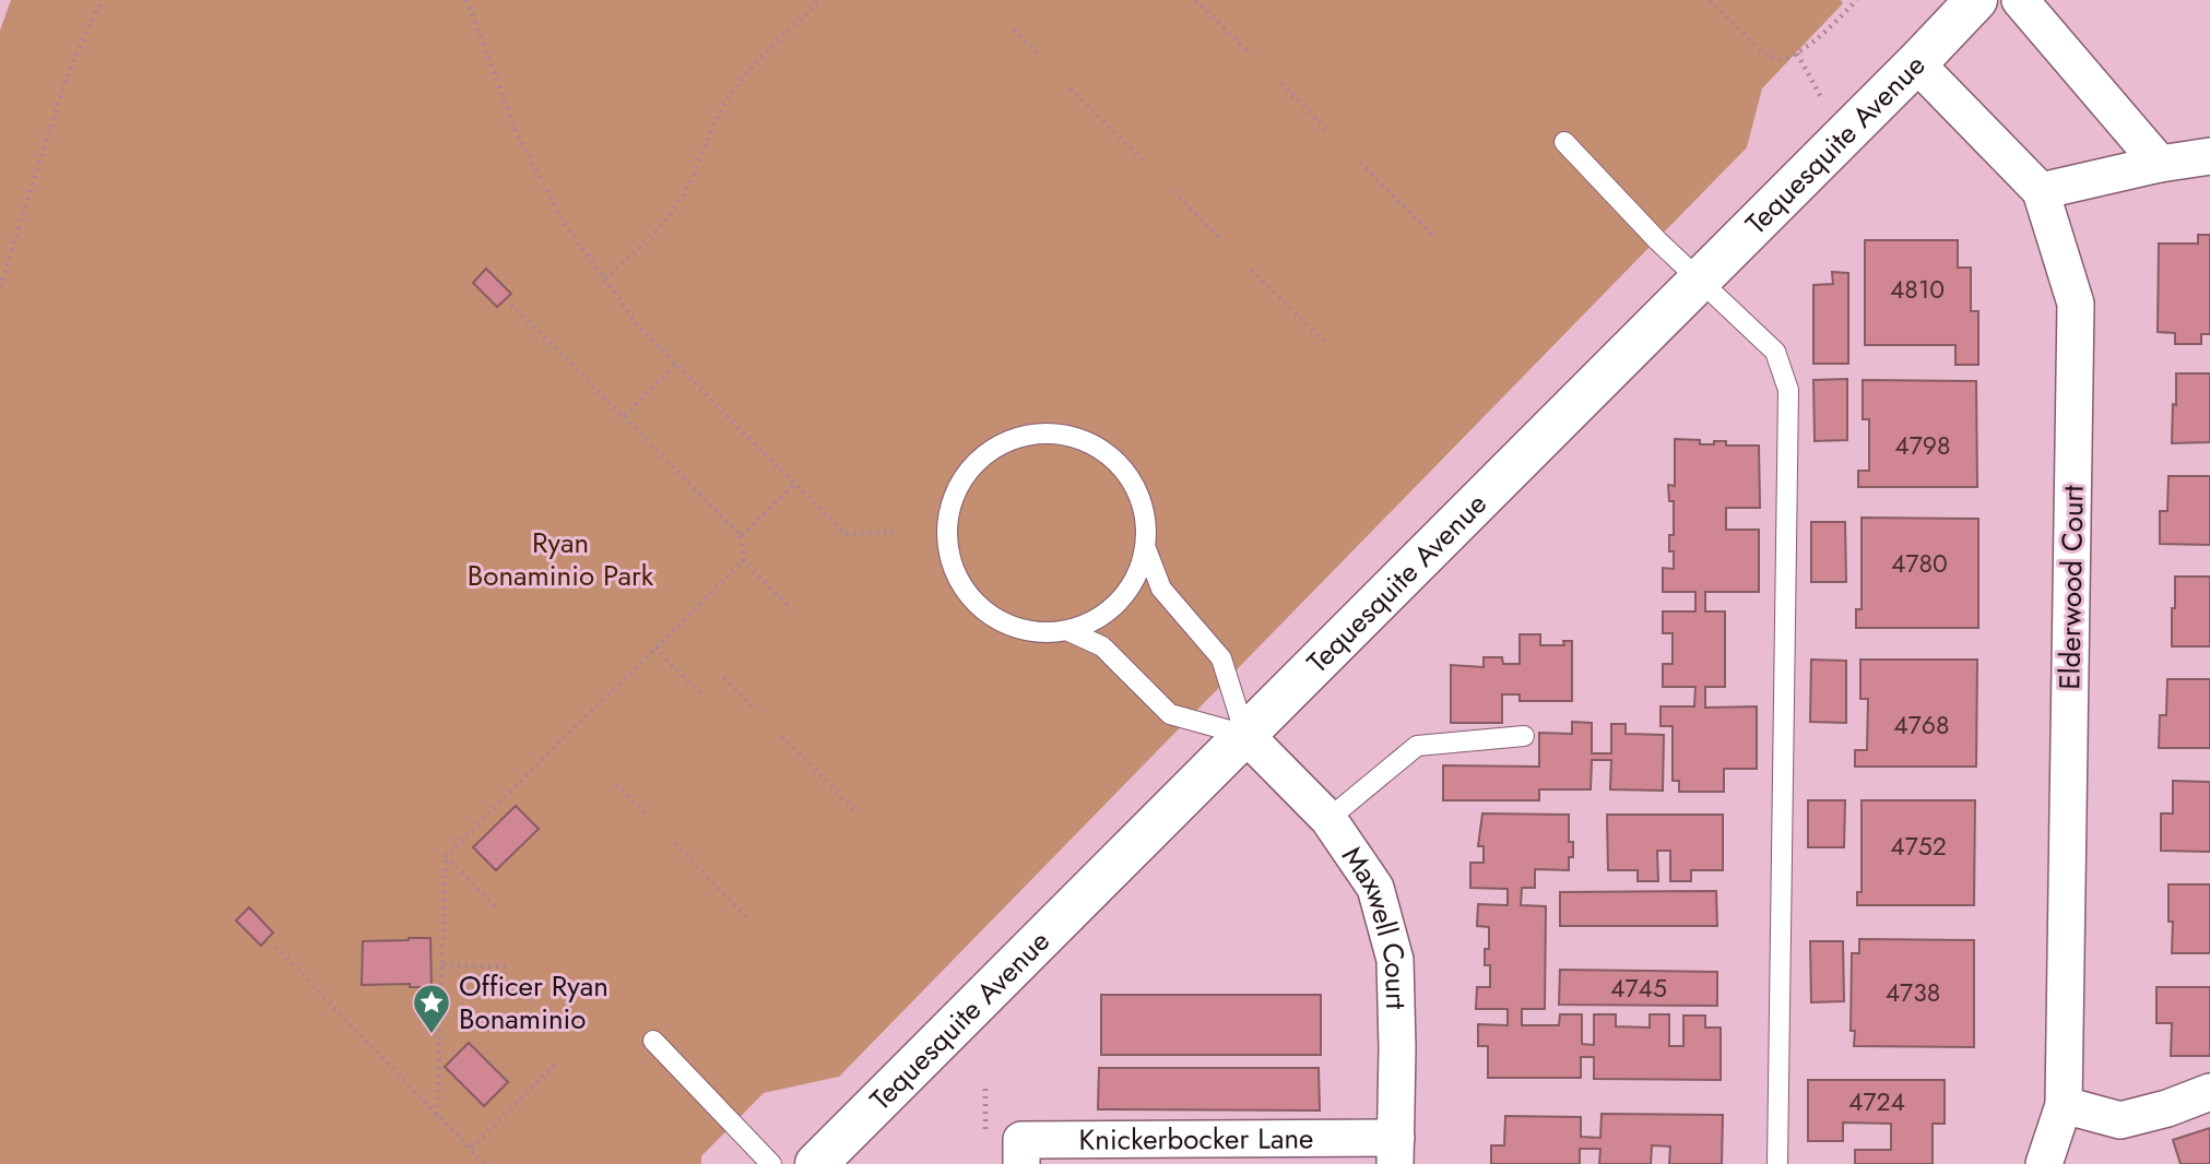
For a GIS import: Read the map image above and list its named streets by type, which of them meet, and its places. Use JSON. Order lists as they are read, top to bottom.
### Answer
{
  "streets": {
    "street": [
      "Tequesquite Avenue",
      "Elderwood Court",
      "Maxwell Court",
      "Knickerbocker Lane"
    ]
  },
  "crossings": [
    ["Tequesquite Avenue", "Elderwood Court"],
    ["Tequesquite Avenue", "Maxwell Court"],
    ["Maxwell Court", "Knickerbocker Lane"]
  ],
  "parks": ["Ryan Bonaminio Park"],
  "places": {
    "place": ["Officer Ryan Bonaminio"]
  },
  "house_numbers": [
    "4810",
    "4798",
    "4780",
    "4768",
    "4752",
    "4745",
    "4738",
    "4724"
  ]
}
